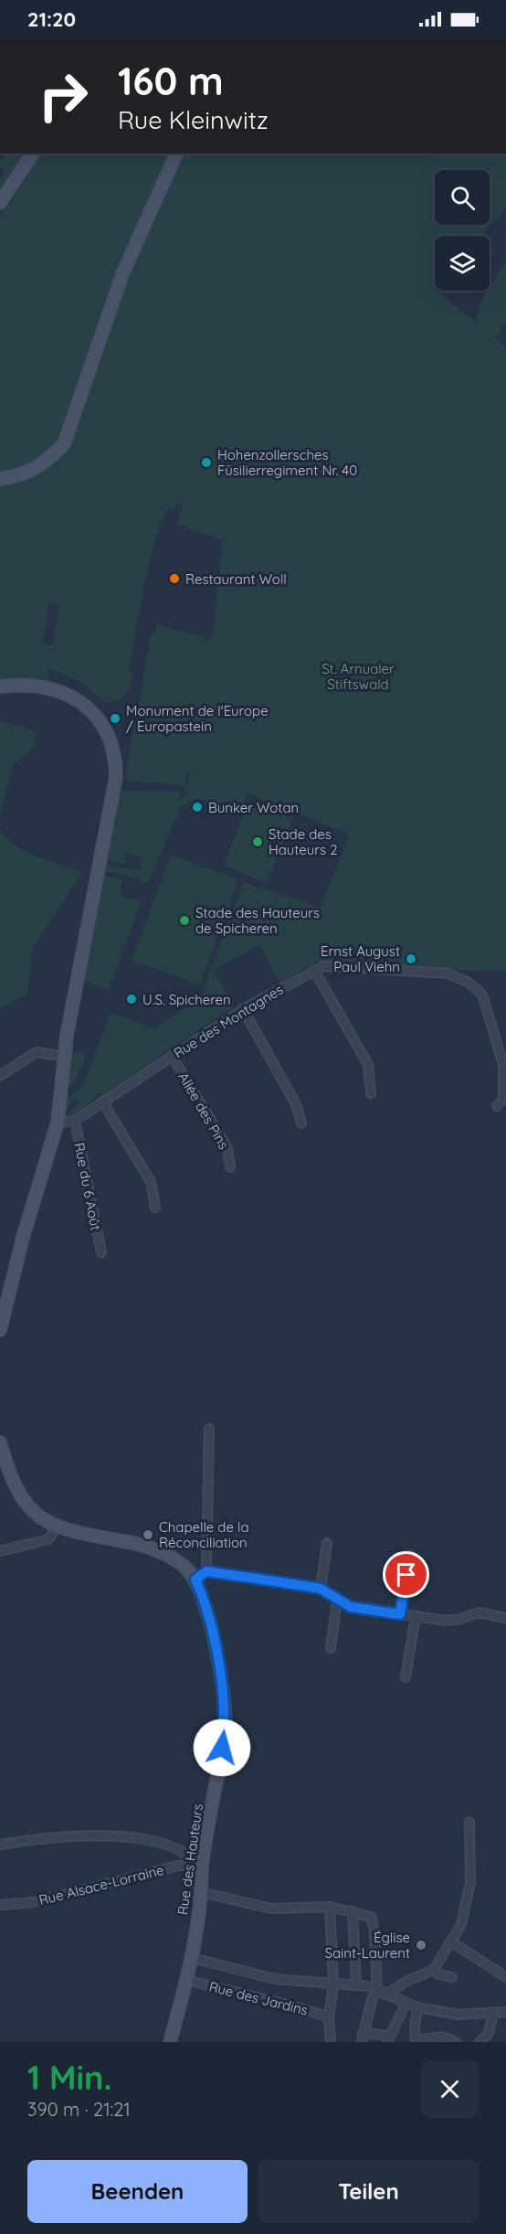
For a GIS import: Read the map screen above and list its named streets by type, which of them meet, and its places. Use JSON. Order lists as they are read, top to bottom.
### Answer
{
  "streets": {
    "street": [
      "Rue des Montagnes",
      "Allée des Pins",
      "Rue du 6 Août",
      "Rue des Hauteurs",
      "Rue Alsace-Lorraine",
      "Rue des Jardins"
    ]
  },
  "crossings": [
    ["Rue des Montagnes", "Allée des Pins"],
    ["Rue des Montagnes", "Rue du 6 Août"],
    ["Rue des Hauteurs", "Rue Alsace-Lorraine"],
    ["Rue des Hauteurs", "Rue des Jardins"]
  ],
  "parks": ["St. Arnualer Stiftswald"],
  "places": [
    "Hohenzollersches Füsilierregiment Nr. 40",
    "Restaurant Woll",
    "Monument de l'Europe / Europastein",
    "Bunker Wotan",
    "Stade des Hauteurs 2",
    "Stade des Hauteurs de Spicheren",
    "Ernst August Paul Viehn",
    "U.S. Spicheren",
    "Chapelle de la Réconciliation",
    "Église Saint-Laurent"
  ],
  "page": {
    "status": "21:20",
    "turn": ["160 m", "Rue Kleinwitz"],
    "heading": ["1 Min.", "390 m · 21:21"],
    "buttons": ["Beenden", "Teilen"]
  }
}
